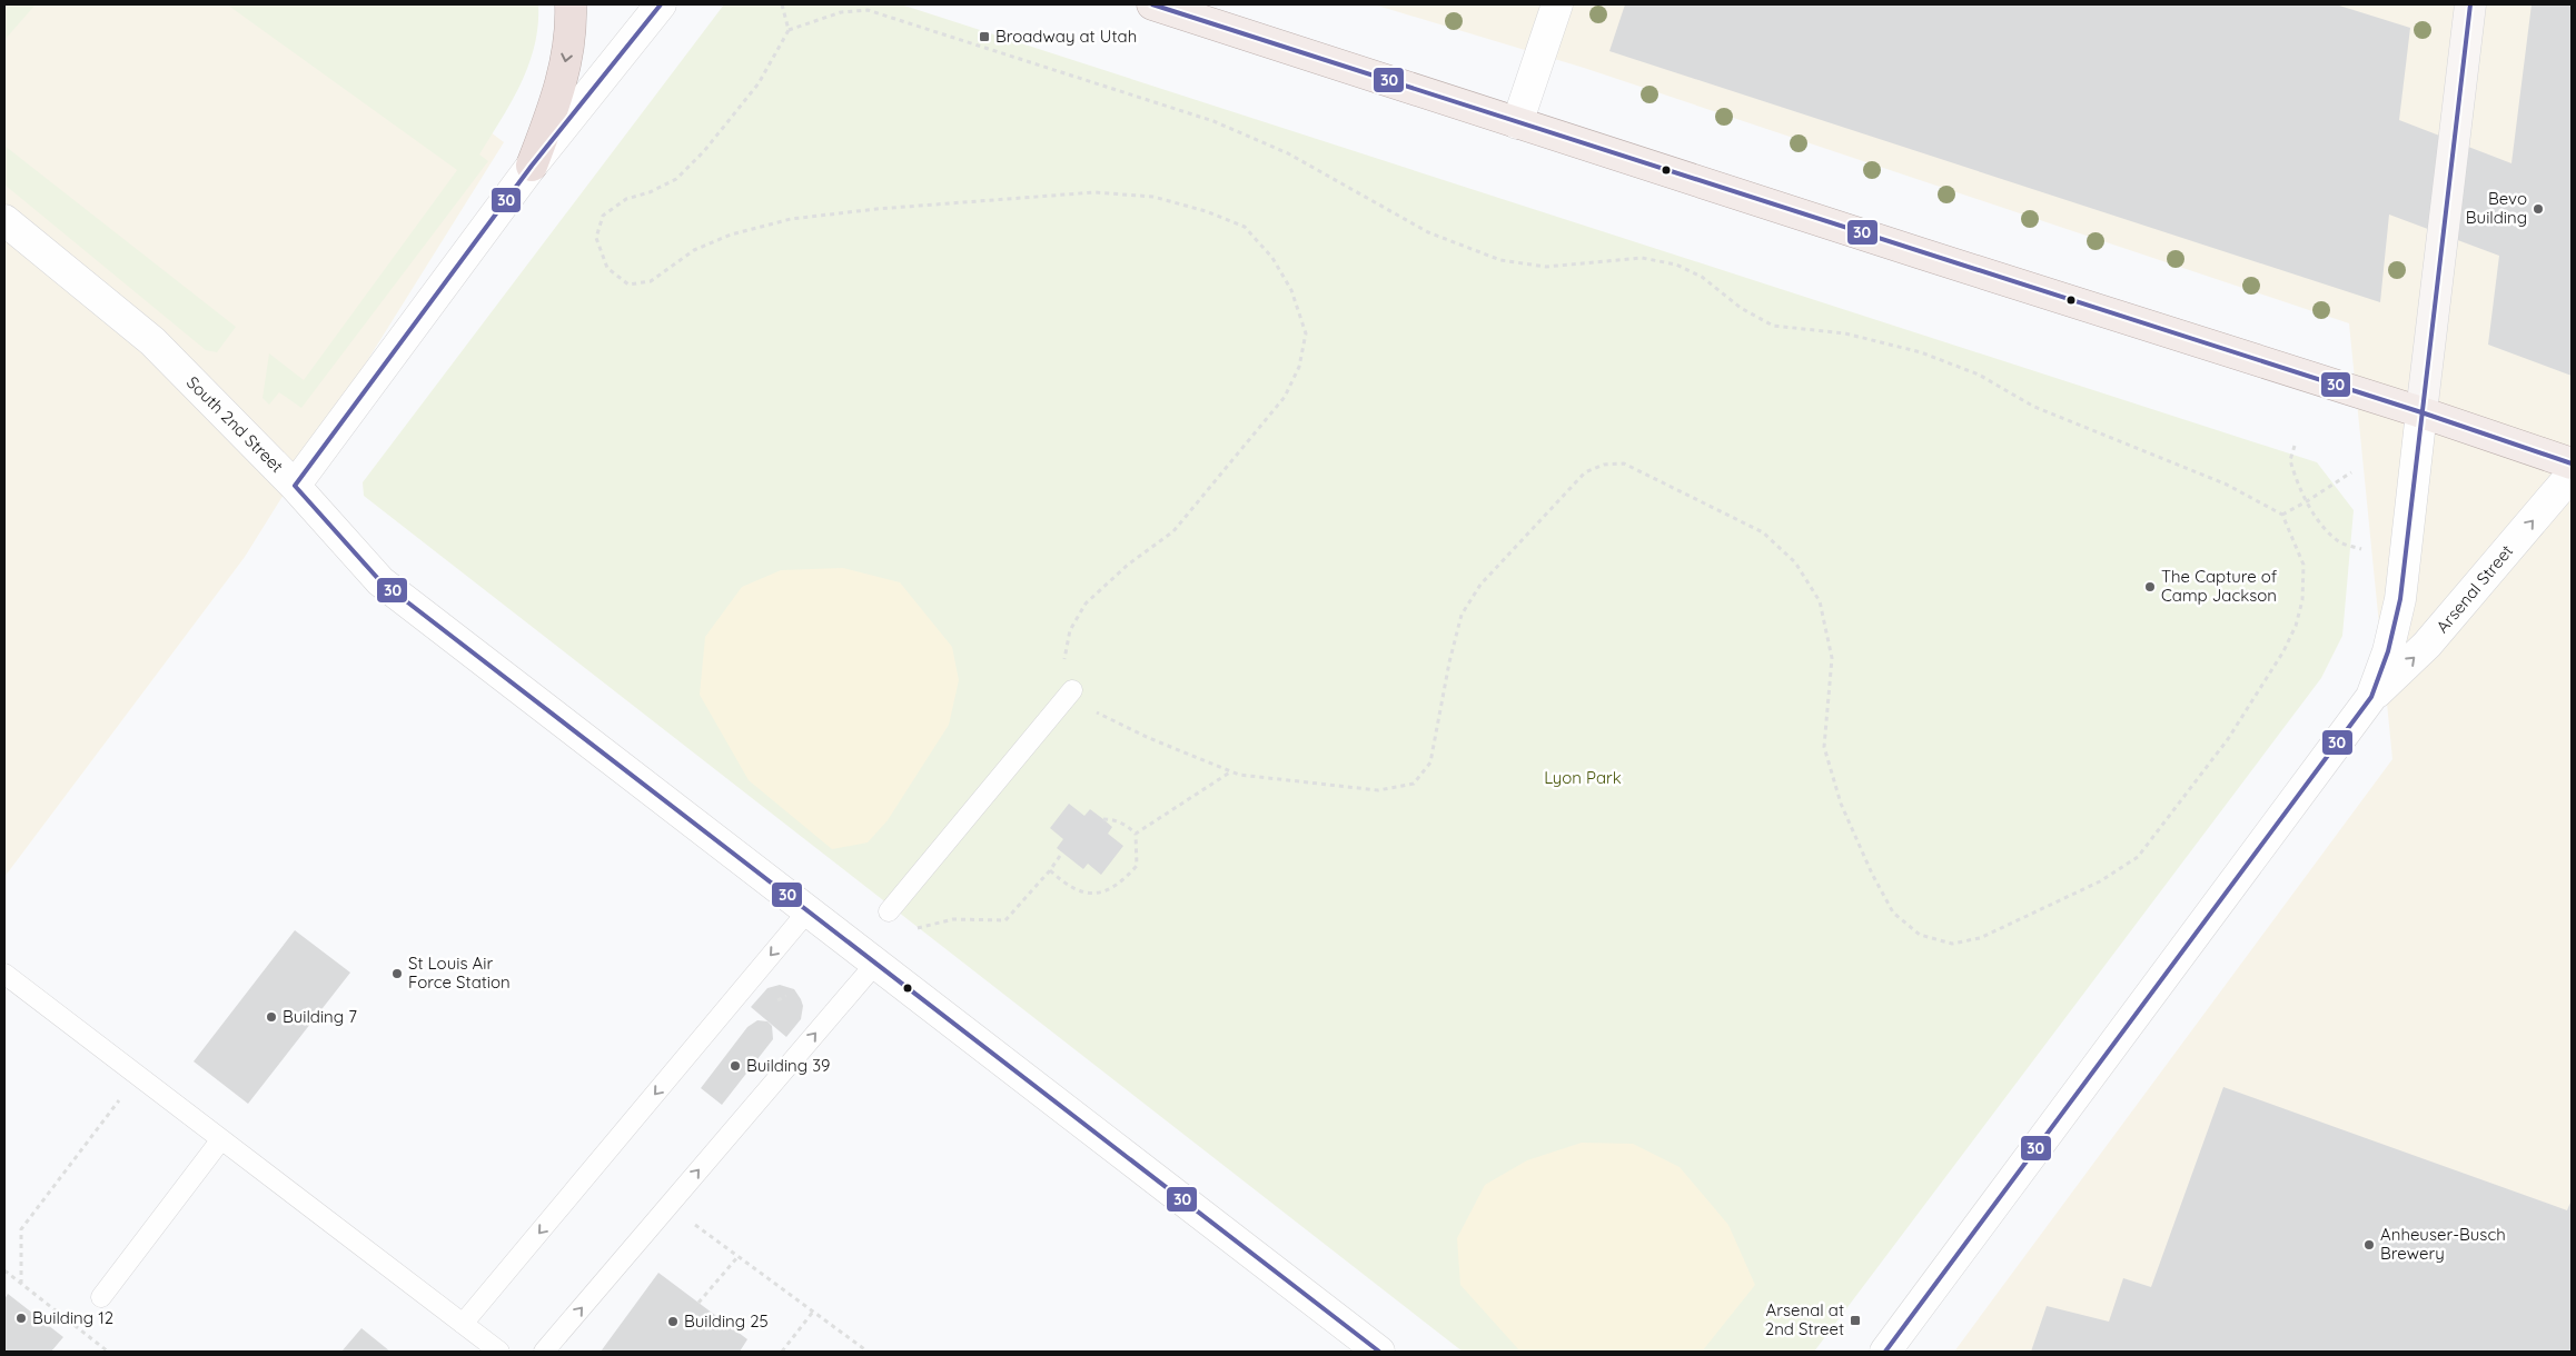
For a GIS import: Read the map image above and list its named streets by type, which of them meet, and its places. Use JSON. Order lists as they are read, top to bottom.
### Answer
{
  "streets": {
    "main road": ["Arsenal Street"],
    "street": ["South 2nd Street"]
  },
  "parks": ["Lyon Park"],
  "places": {
    "transit": ["Broadway at Utah", "Arsenal at 2nd Street"],
    "other": [
      "Bevo Building",
      "The Capture of Camp Jackson",
      "St Louis Air Force Station",
      "Building 7",
      "Building 39",
      "Anheuser-Busch Brewery",
      "Building 12",
      "Building 25"
    ]
  },
  "lines": ["transit line 30"]
}
